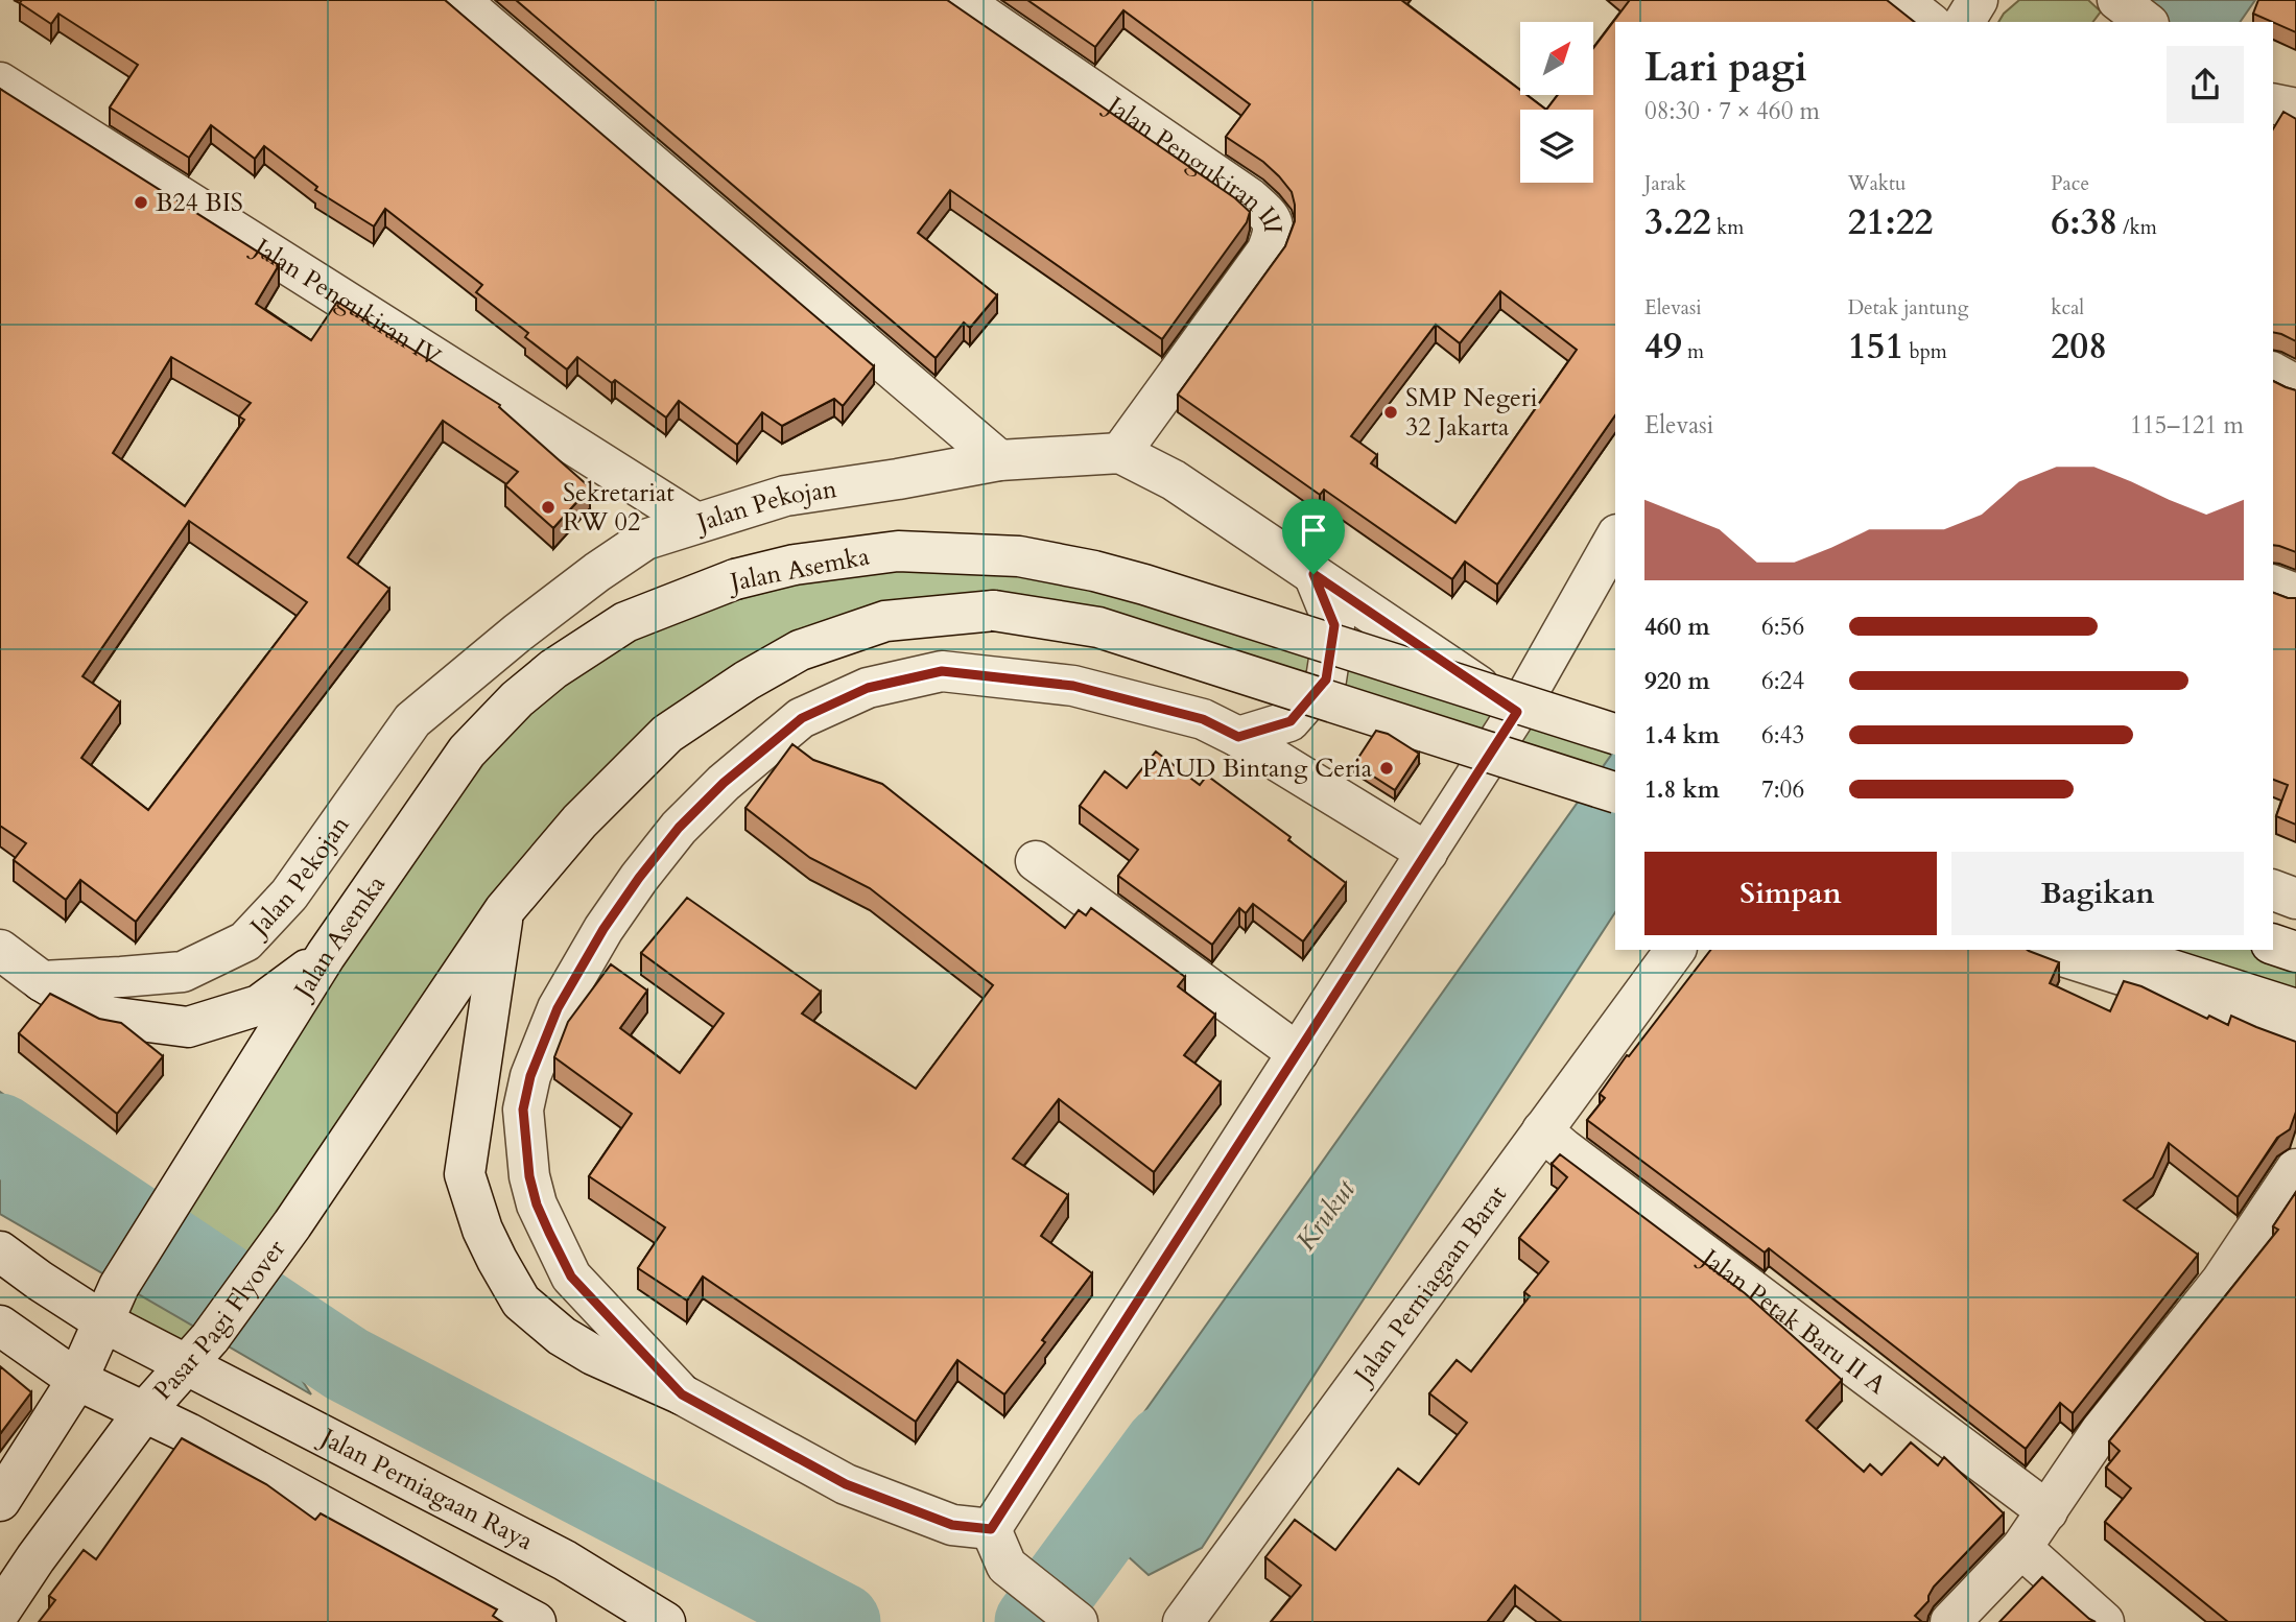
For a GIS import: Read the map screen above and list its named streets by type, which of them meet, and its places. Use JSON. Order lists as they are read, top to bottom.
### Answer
{
  "streets": {
    "street": [
      "Jalan Pengukiran III",
      "Jalan Pengukiran IV",
      "Jalan Pekojan",
      "Jalan Asemka",
      "Jalan Perniagaan Barat",
      "Pasar Pagi Flyover",
      "Jalan Petak Baru II A",
      "Jalan Perniagaan Raya"
    ]
  },
  "crossings": [
    ["Jalan Pengukiran III", "Jalan Pekojan"],
    ["Jalan Pengukiran IV", "Jalan Pekojan"],
    ["Jalan Asemka", "Jalan Perniagaan Raya"],
    ["Jalan Perniagaan Barat", "Jalan Petak Baru II A"],
    ["Pasar Pagi Flyover", "Jalan Perniagaan Raya"]
  ],
  "water": ["Krukut"],
  "places": [
    "B24 BIS",
    "SMP Negeri 32 Jakarta",
    "Sekretariat RW 02",
    "PAUD Bintang Ceria"
  ],
  "north": "top right",
  "page": {
    "heading": ["Lari pagi", "08:30 · 7 × 460 m"],
    "stats": [
      ["Jarak", "3.22 km"],
      ["Waktu", "21:22"],
      ["Pace", "6:38 /km"],
      ["Elevasi", "49 m"],
      ["Detak jantung", "151 bpm"],
      ["kcal", "208"]
    ],
    "chart": ["Elevasi", "115–121 m"],
    "list": [
      {
        "name": "460 m",
        "note": "6:56"
      },
      {
        "name": "920 m",
        "note": "6:24"
      },
      {
        "name": "1.4 km",
        "note": "6:43"
      },
      {
        "name": "1.8 km",
        "note": "7:06"
      }
    ],
    "buttons": ["Simpan", "Bagikan"]
  }
}
